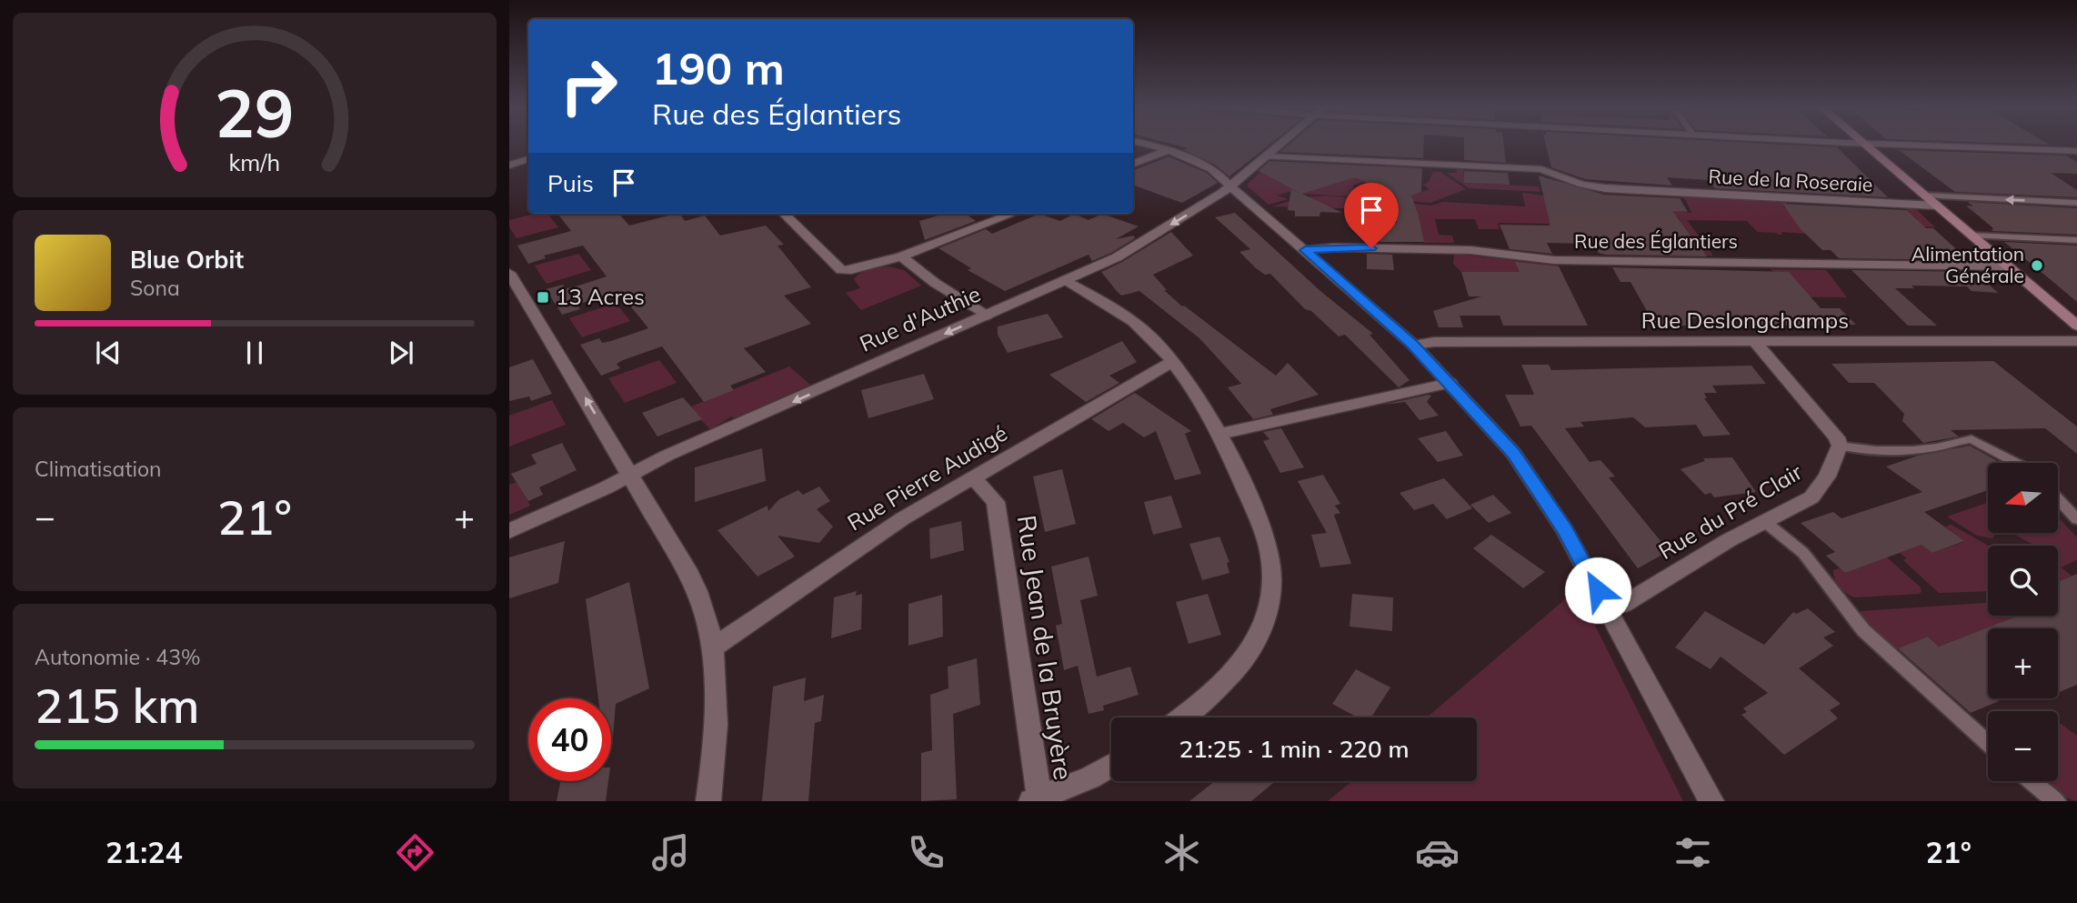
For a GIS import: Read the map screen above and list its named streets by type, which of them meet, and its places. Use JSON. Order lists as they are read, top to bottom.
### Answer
{
  "streets": {
    "street": [
      "Rue de la Roseraie",
      "Rue des Églantiers",
      "Rue d'Authie",
      "Rue Deslongchamps",
      "Rue Pierre Audigé",
      "Rue du Pré Clair",
      "Rue Jean de la Bruyère"
    ]
  },
  "crossings": [
    ["Rue de la Roseraie", "Rue d'Authie"],
    ["Rue Pierre Audigé", "Rue Jean de la Bruyère"]
  ],
  "one_way": ["Rue d'Authie"],
  "places": {
    "other": ["Alimentation Générale"],
    "transit": ["13 Acres"]
  },
  "north": "left",
  "page": {
    "turn": ["190 m", "Rue des Églantiers"],
    "then": "Puis",
    "song": ["Blue Orbit", "Sona"],
    "tile": [
      "Climatisation",
      ["Autonomie · 43%", "215 km"]
    ],
    "map_buttons": ["+", "−"],
    "heat": ["−", "21°", "+"],
    "limit": "40",
    "trip": "21:25 · 1 min · 220 m",
    "tabs": ["21:24", "21°"],
    "gauge": ["29", "km/h"]
  }
}
